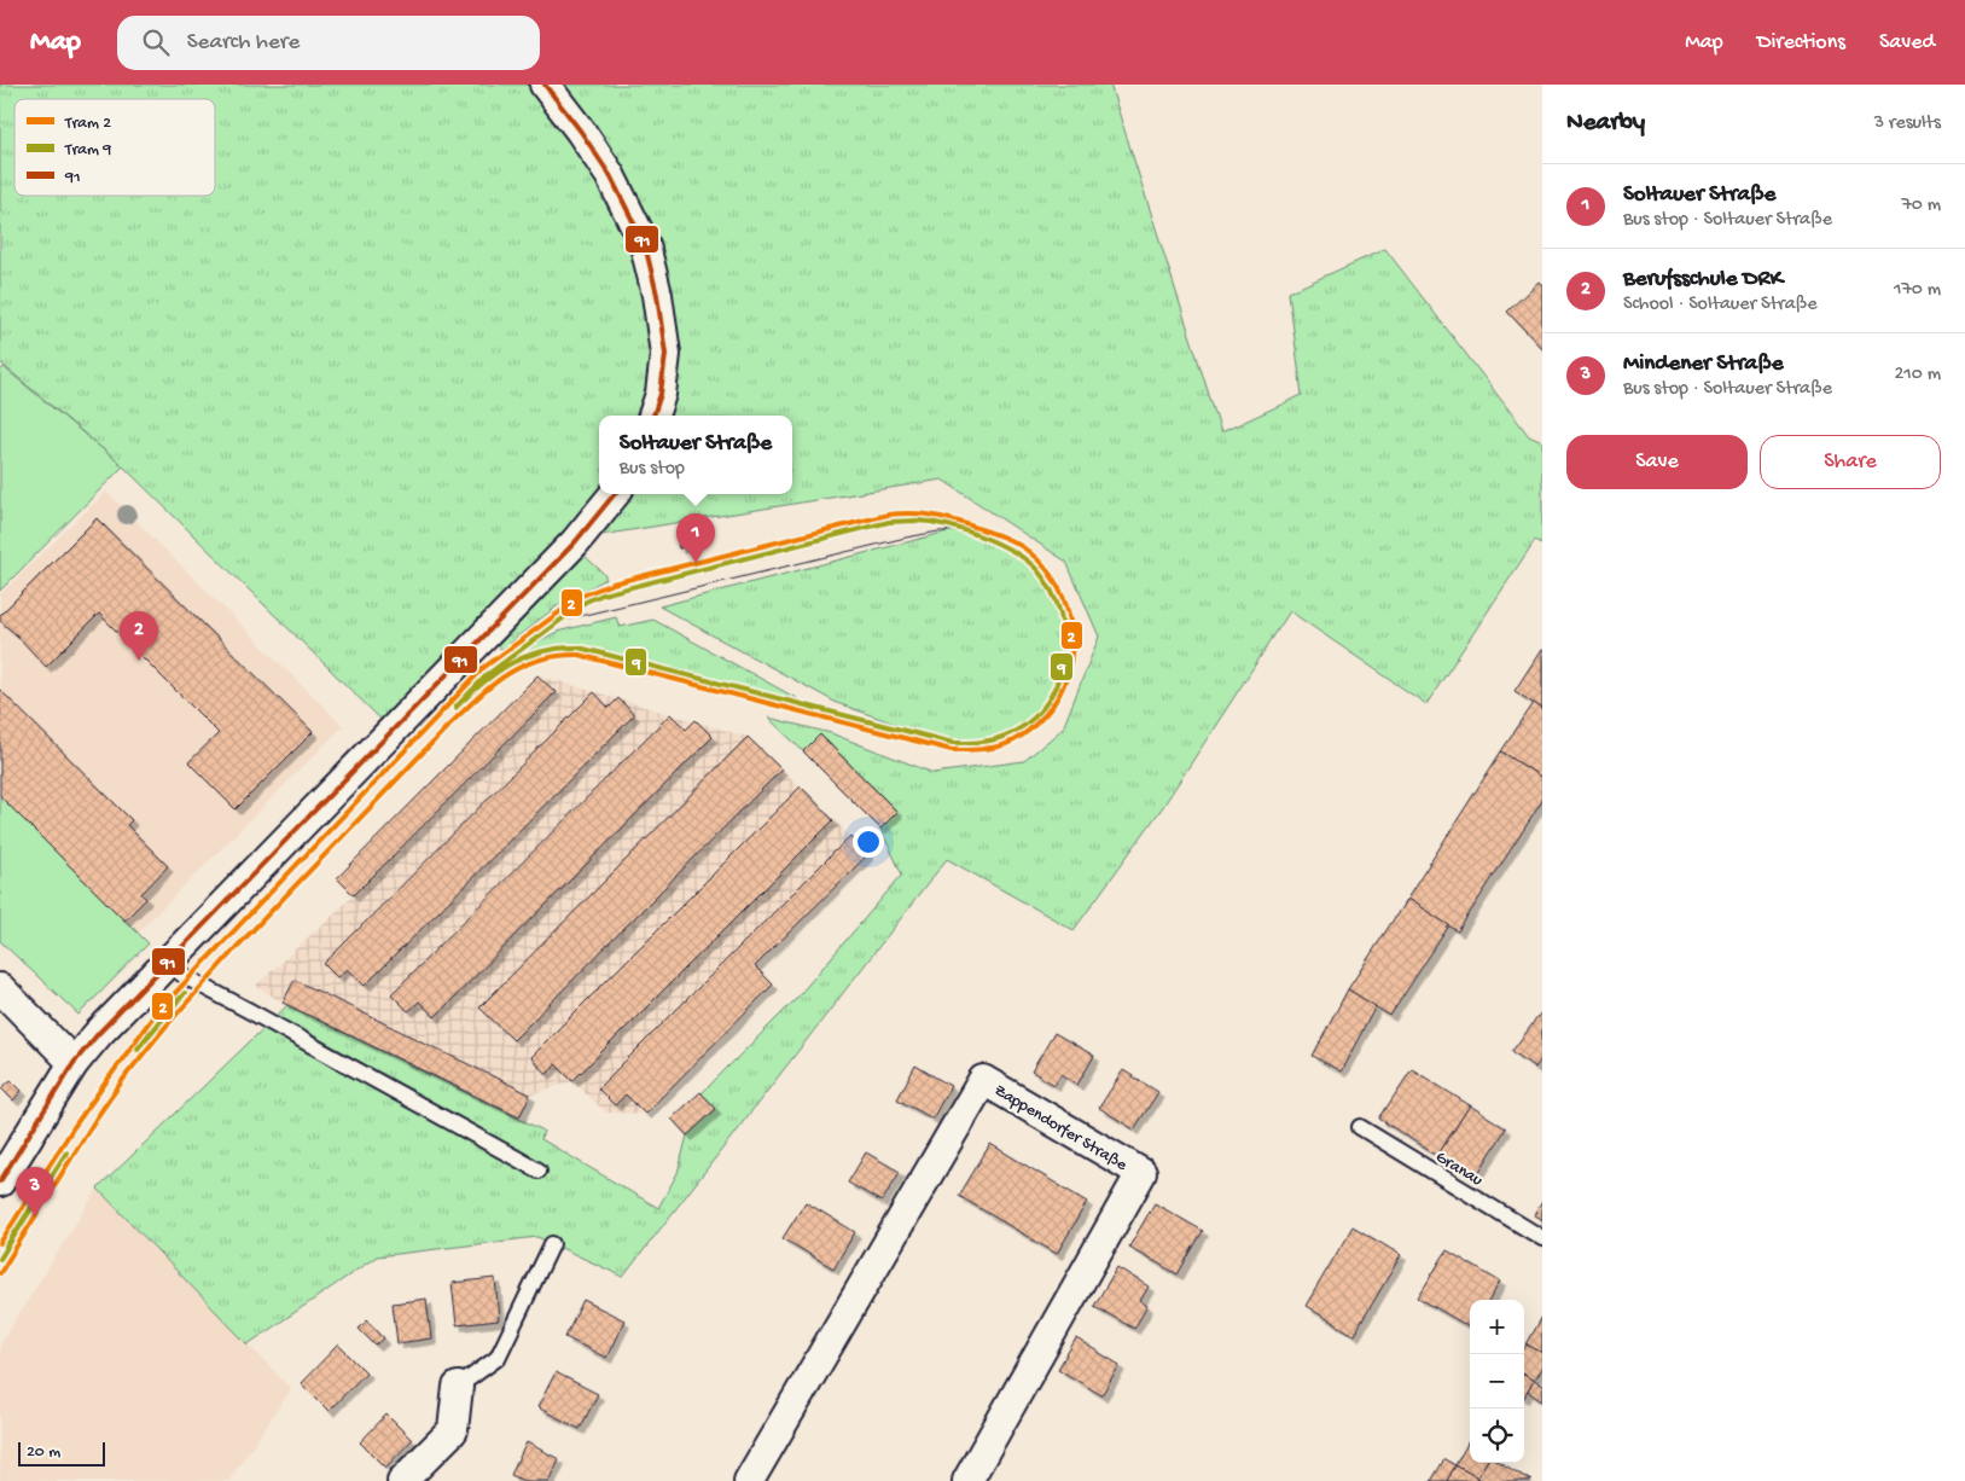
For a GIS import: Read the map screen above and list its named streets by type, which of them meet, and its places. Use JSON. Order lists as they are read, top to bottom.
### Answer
{
  "streets": {
    "street": ["Zappendorfer Straße"],
    "lane": ["Granau"]
  },
  "lines": ["transit line 91", "tram line 2", "tram line 9"],
  "legend": ["Tram 2", "Tram 9", "91"],
  "scale_bar": "20 m",
  "page": {
    "header": "Map",
    "search": "Search here",
    "nav": ["Map", "Directions", "Saved"],
    "heading": ["Nearby", "3 results"],
    "list": [
      {
        "mark": "1",
        "name": "Soltauer Straße",
        "note": "Bus stop · Soltauer Straße",
        "value": "70 m"
      },
      {
        "mark": "2",
        "name": "Berufsschule DRK",
        "note": "School · Soltauer Straße",
        "value": "170 m"
      },
      {
        "mark": "3",
        "name": "Mindener Straße",
        "note": "Bus stop · Soltauer Straße",
        "value": "210 m"
      }
    ],
    "popup": ["Soltauer Straße", "Bus stop"],
    "buttons": ["Save", "Share"],
    "pins": ["1", "2", "3"],
    "map_buttons": ["+", "−"],
    "scale": "20 m"
  }
}
